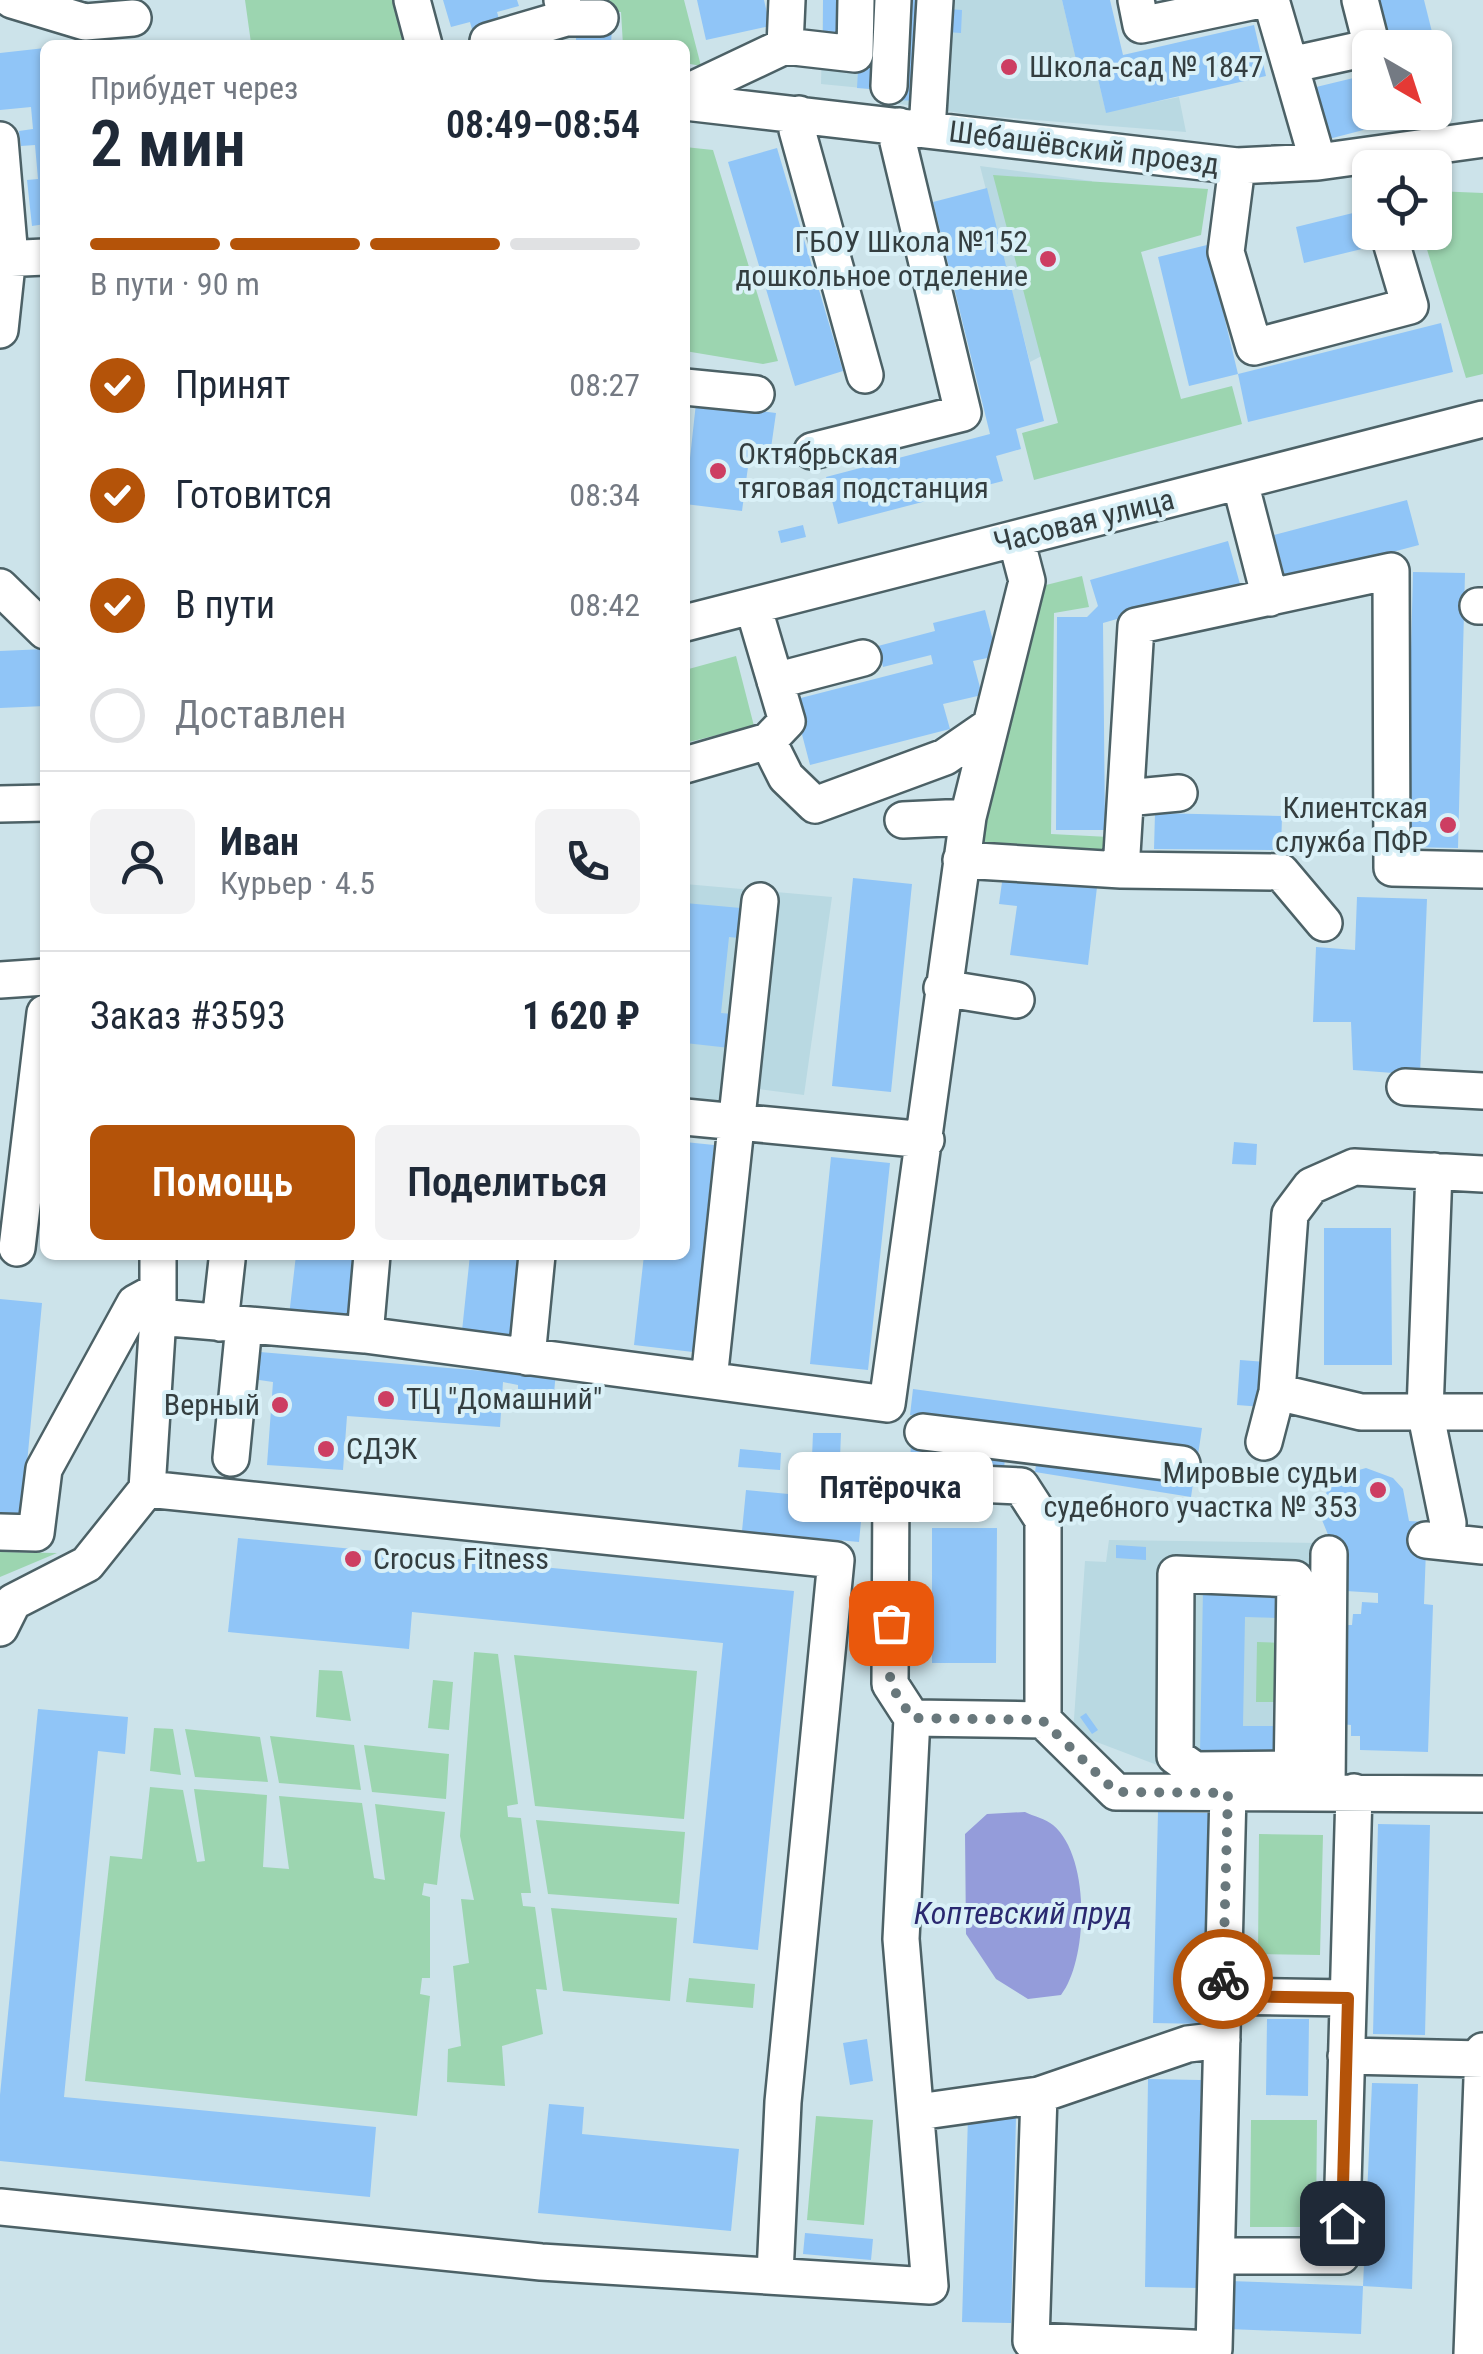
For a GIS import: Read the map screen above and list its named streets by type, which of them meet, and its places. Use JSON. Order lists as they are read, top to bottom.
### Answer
{
  "streets": {
    "street": ["Шебашёвский проезд", "Часовая улица"]
  },
  "water": ["Коптевский пруд"],
  "places": [
    "Школа-сад № 1847",
    "ГБОУ Школа №152 дошкольное отделение",
    "Октябрьская тяговая подстанция",
    "Клиентская служба ПФР",
    "ТЦ \"Домашний\"",
    "Верный",
    "СДЭК",
    "Мировые судьи судебного участка № 353",
    "Crocus Fitness",
    "Пятёрочка"
  ],
  "north": "bottom right",
  "page": {
    "heading": ["2 мин", "Прибудет через", "08:49–08:54"],
    "panel": [
      "Иван",
      "Курьер · 4.5",
      "Заказ #3593",
      "1 620 ₽"
    ],
    "bar": "В пути · 90 m",
    "list": [
      ["Принят", "08:27"],
      ["Готовится", "08:34"],
      ["В пути", "08:42"],
      "Доставлен"
    ],
    "buttons": ["Помощь", "Поделиться"],
    "bubble": "Пятёрочка"
  }
}
